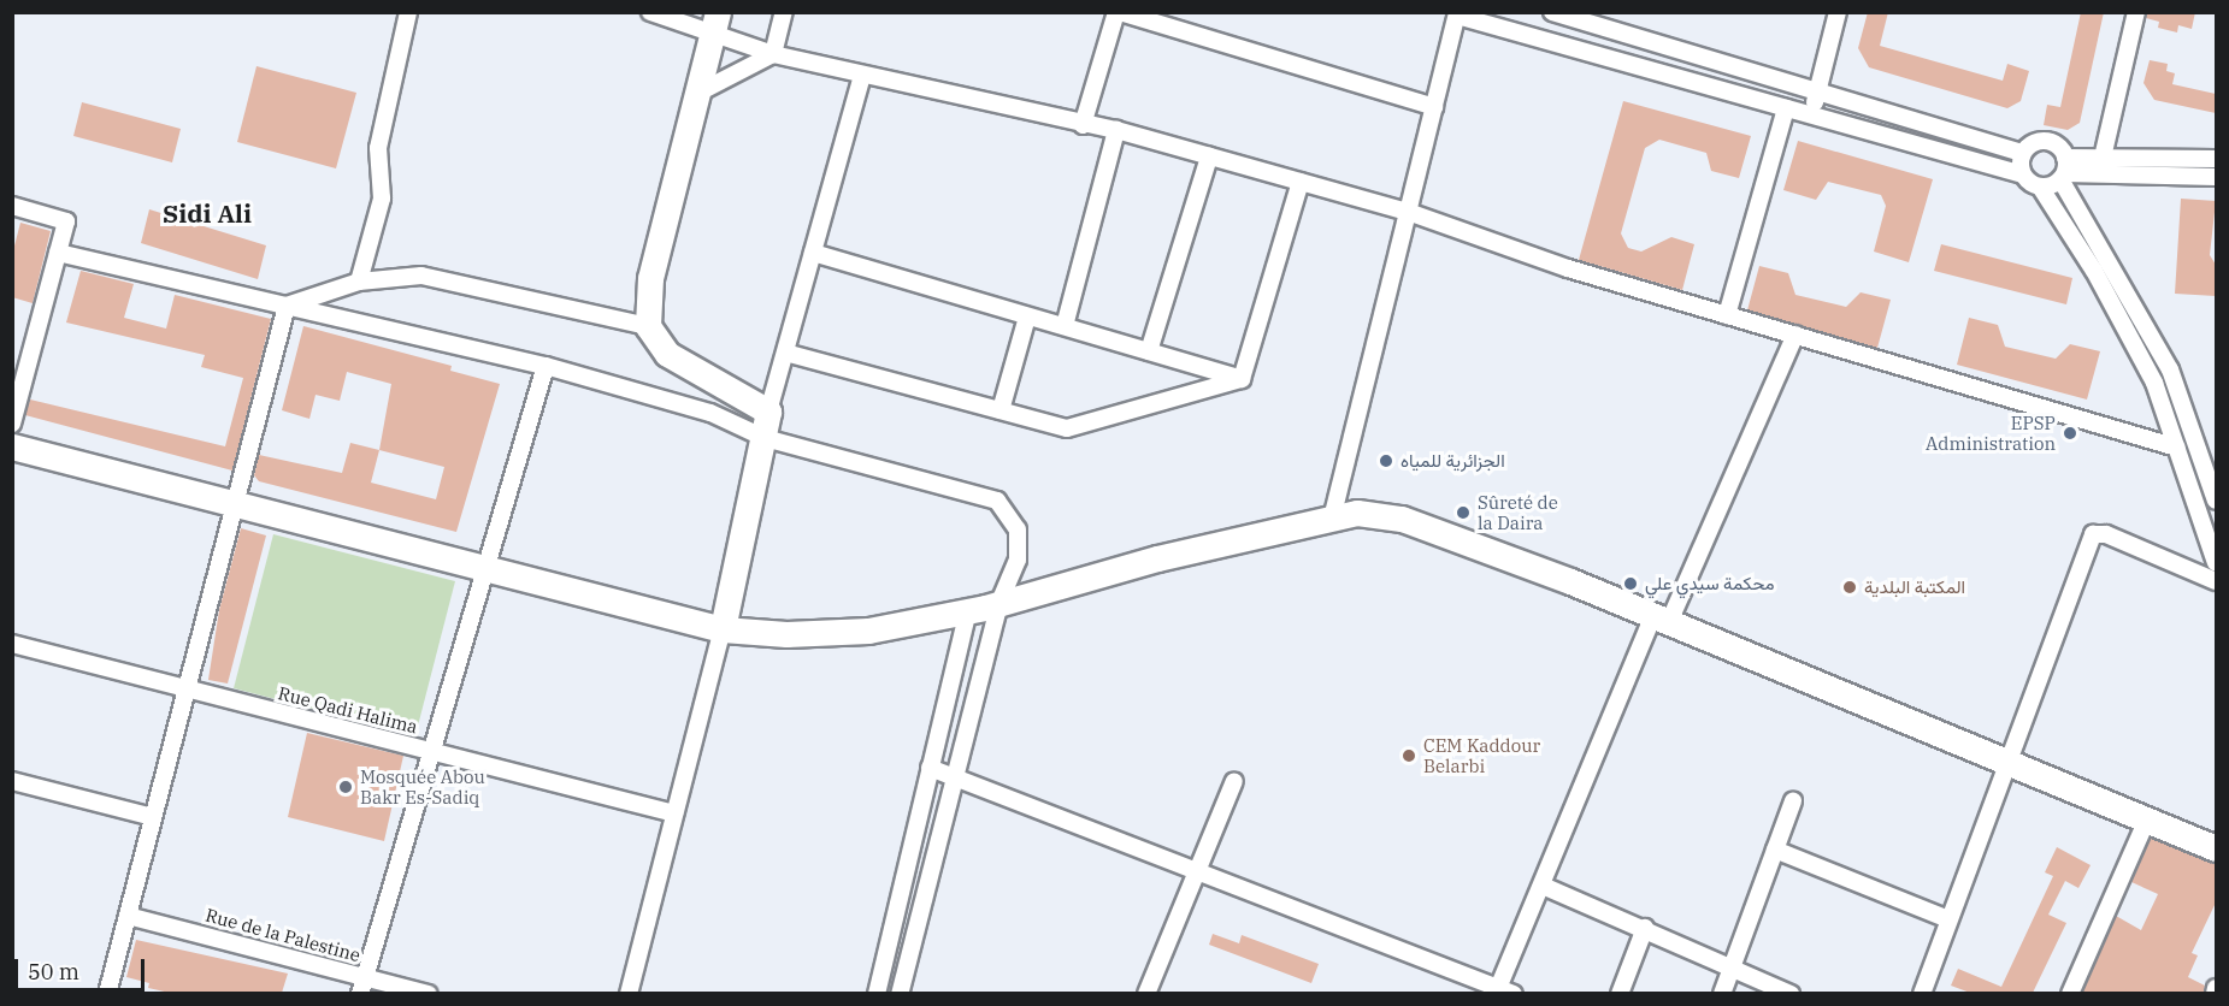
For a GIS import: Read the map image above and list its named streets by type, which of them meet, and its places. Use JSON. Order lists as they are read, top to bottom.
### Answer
{
  "streets": {
    "street": ["Rue Qadi Halima", "Rue de la Palestine"]
  },
  "districts": ["Sidi Ali"],
  "places": [
    "EPSP Administration",
    "الجزائرية للمياه",
    "Sûreté de la Daira",
    "محكمة سيدي علي",
    "المكتبة البلدية",
    "CEM Kaddour Belarbi",
    "Mosquée Abou Bakr Es-Sadiq"
  ],
  "scale_bar": "50 m"
}
